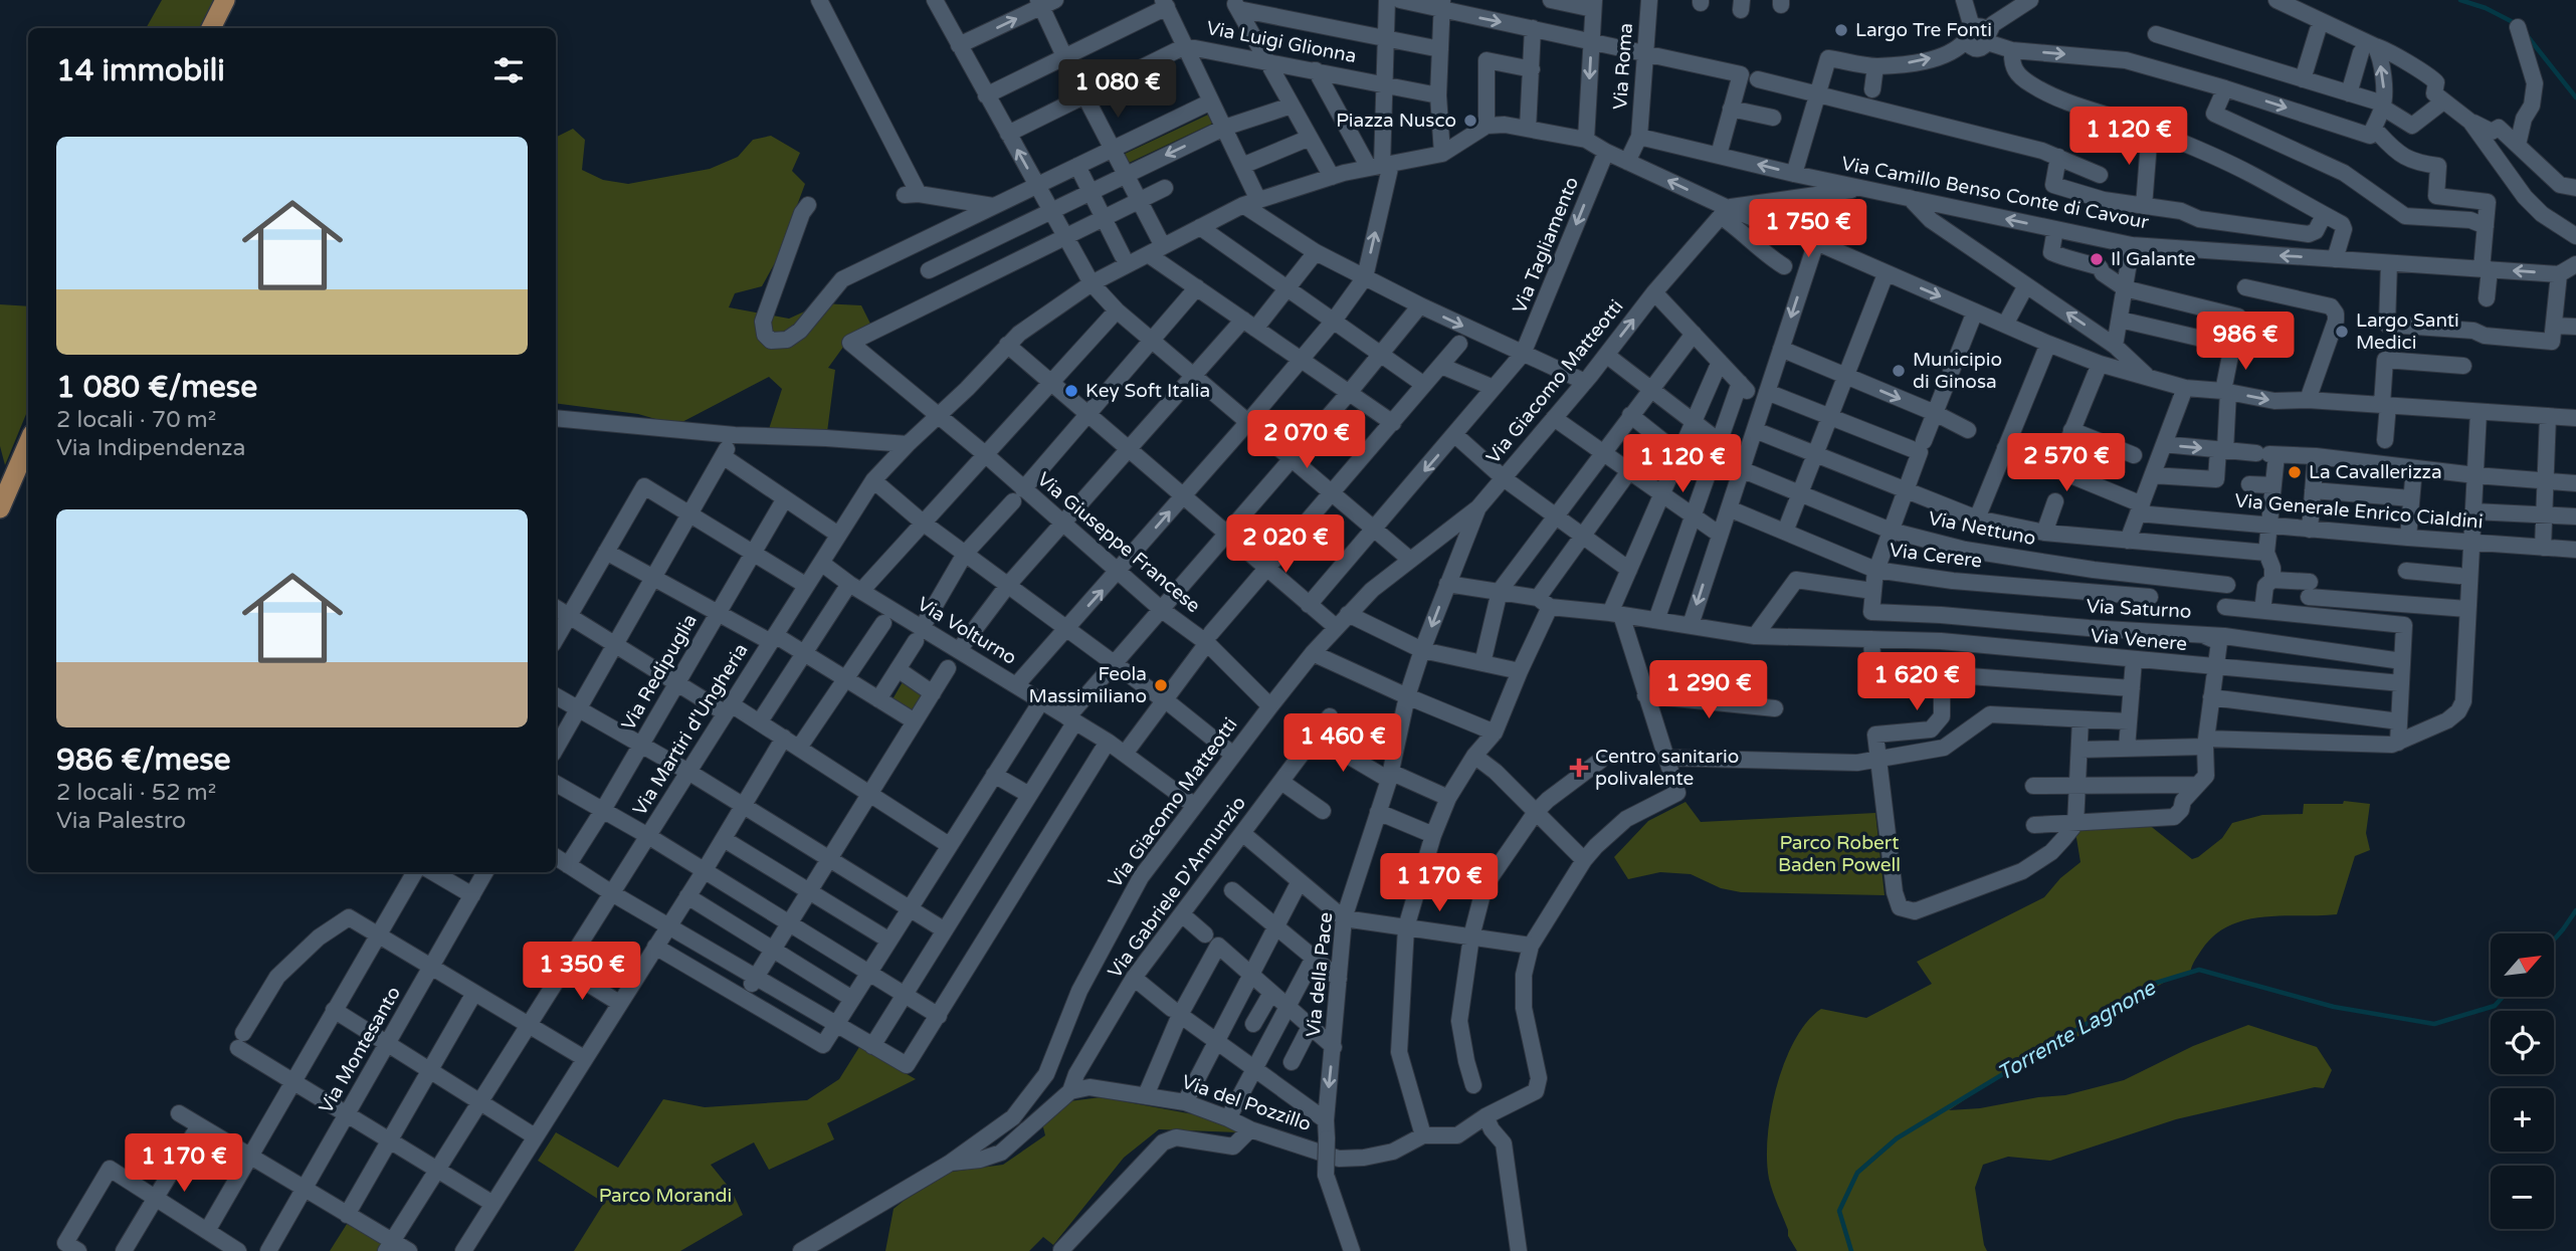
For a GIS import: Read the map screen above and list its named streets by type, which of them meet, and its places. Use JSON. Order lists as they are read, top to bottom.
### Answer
{
  "streets": {
    "street": [
      "Via Luigi Glionna",
      "Via Roma",
      "Via Camillo Benso Conte di Cavour",
      "Via Tagliamento",
      "Via Giacomo Matteotti",
      "Via Generale Enrico Cialdini",
      "Via Nettuno",
      "Via Giuseppe Francese",
      "Via Cerere",
      "Via Saturno",
      "Via Volturno",
      "Via Venere",
      "Via Redipuglia",
      "Via Martiri d'Ungheria",
      "Via Gabriele D'Annunzio",
      "Via della Pace",
      "Via Montesanto",
      "Via del Pozzillo"
    ]
  },
  "crossings": [
    ["Via Roma", "Via Camillo Benso Conte di Cavour"],
    ["Via Giacomo Matteotti", "Via Giuseppe Francese"],
    ["Via Giacomo Matteotti", "Via Volturno"],
    ["Via Giacomo Matteotti", "Via della Pace"],
    ["Via Giuseppe Francese", "Via Martiri d'Ungheria"],
    ["Via Volturno", "Via Martiri d'Ungheria"],
    ["Via Venere", "Via della Pace"],
    ["Via Gabriele D'Annunzio", "Via del Pozzillo"]
  ],
  "water": ["Torrente Lagnone"],
  "parks": ["Parco Robert Baden Powell", "Parco Morandi"],
  "places": {
    "other": [
      "Largo Tre Fonti",
      "Piazza Nusco",
      "Il Galante",
      "Largo Santi Medici",
      "Municipio di Ginosa",
      "Key Soft Italia",
      "La Cavallerizza",
      "Feola Massimiliano"
    ],
    "health": ["Centro sanitario polivalente"]
  },
  "north": "top right",
  "page": {
    "heading": "14 immobili",
    "price": [
      "1 080 €",
      "1 120 €",
      "1 750 €",
      "986 €",
      "2 070 €",
      "2 570 €",
      "1 120 €",
      "2 020 €",
      "1 620 €",
      "1 290 €",
      "1 460 €",
      "1 170 €",
      "1 350 €",
      "1 170 €"
    ],
    "list": [
      {
        "name": "1 080 €/mese",
        "note": "2 locali · 70 m² · Via Indipendenza"
      },
      {
        "name": "986 €/mese",
        "note": "2 locali · 52 m² · Via Palestro"
      }
    ],
    "map_buttons": ["+", "−"]
  }
}
